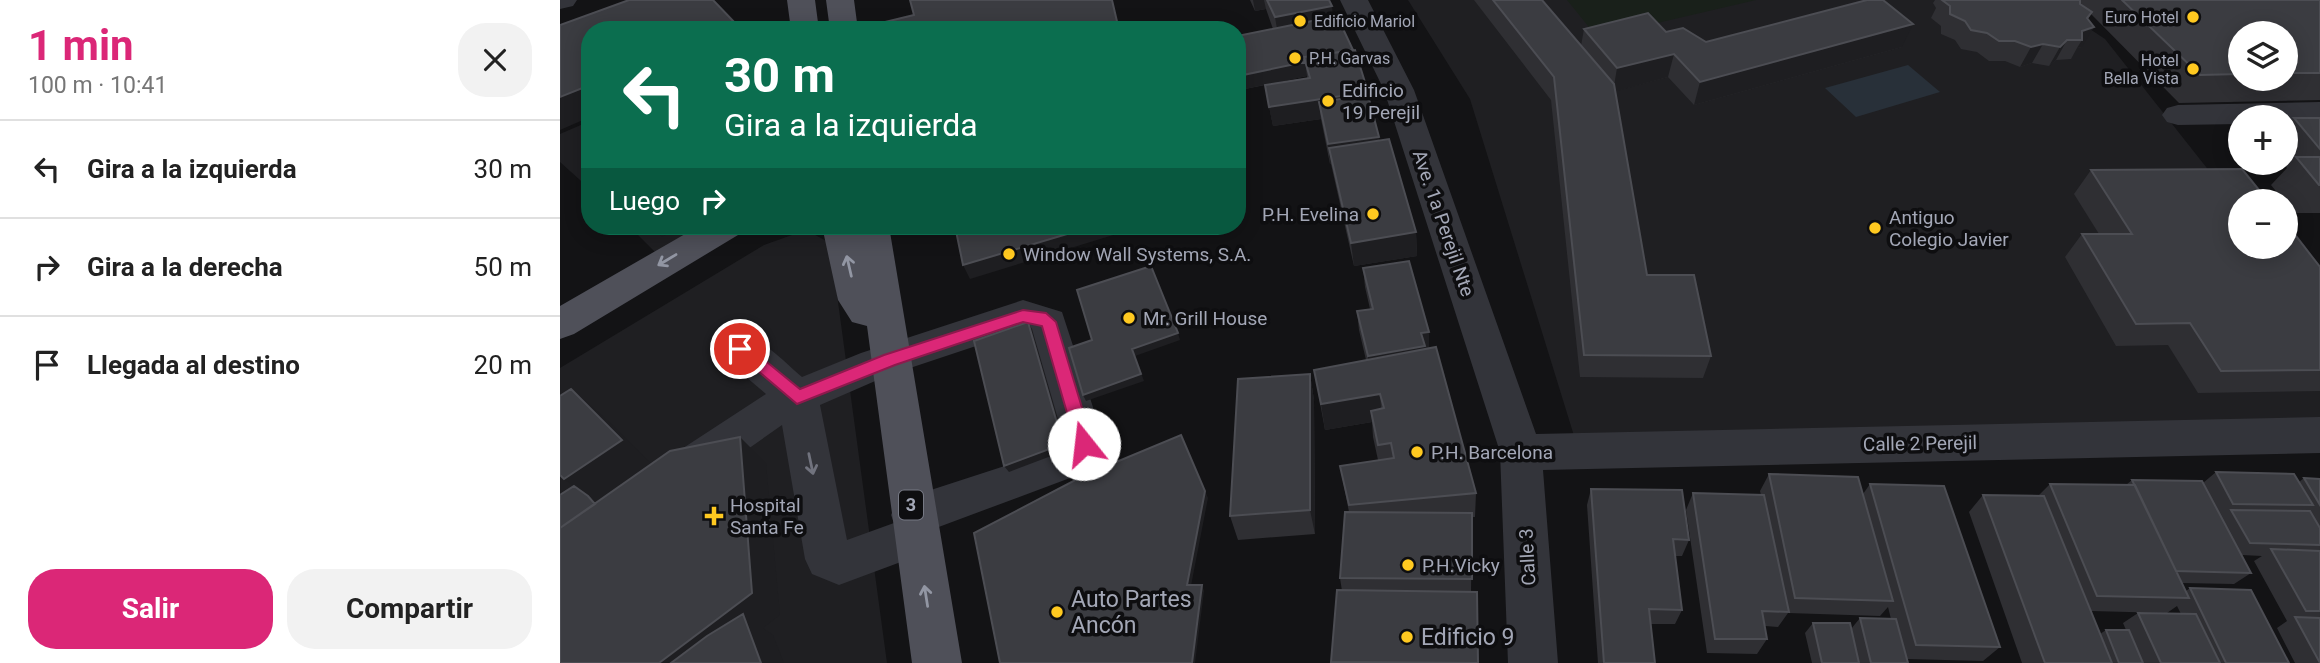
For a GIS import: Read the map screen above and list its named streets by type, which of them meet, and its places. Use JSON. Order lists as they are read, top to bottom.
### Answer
{
  "streets": {
    "main road": ["3"],
    "street": ["Ave. 1a Perejil Nte", "Calle 2 Perejil", "Calle 3"]
  },
  "crossings": [
    ["Ave. 1a Perejil Nte", "Calle 2 Perejil"],
    ["Ave. 1a Perejil Nte", "Calle 3"],
    ["Calle 2 Perejil", "Calle 3"]
  ],
  "places": {
    "other": [
      "Euro Hotel",
      "Edificio Mariol",
      "P.H. Garvas",
      "Hotel Bella Vista",
      "Edificio 19 Perejil",
      "P.H. Evelina",
      "Antiguo Colegio Javier",
      "Window Wall Systems, S.A.",
      "Mr. Grill House",
      "P.H. Barcelona",
      "P.H.Vicky",
      "Auto Partes Ancón",
      "Edificio 9"
    ],
    "health": ["Hospital Santa Fe"]
  },
  "page": {
    "heading": ["1 min", "100 m · 10:41"],
    "map_buttons": ["+", "−"],
    "turn": ["30 m", "Gira a la izquierda"],
    "list": [
      {
        "name": "Gira a la izquierda",
        "value": "30 m"
      },
      {
        "name": "Gira a la derecha",
        "value": "50 m"
      },
      {
        "name": "Llegada al destino",
        "value": "20 m"
      }
    ],
    "then": "Luego",
    "buttons": ["Salir", "Compartir"]
  }
}
